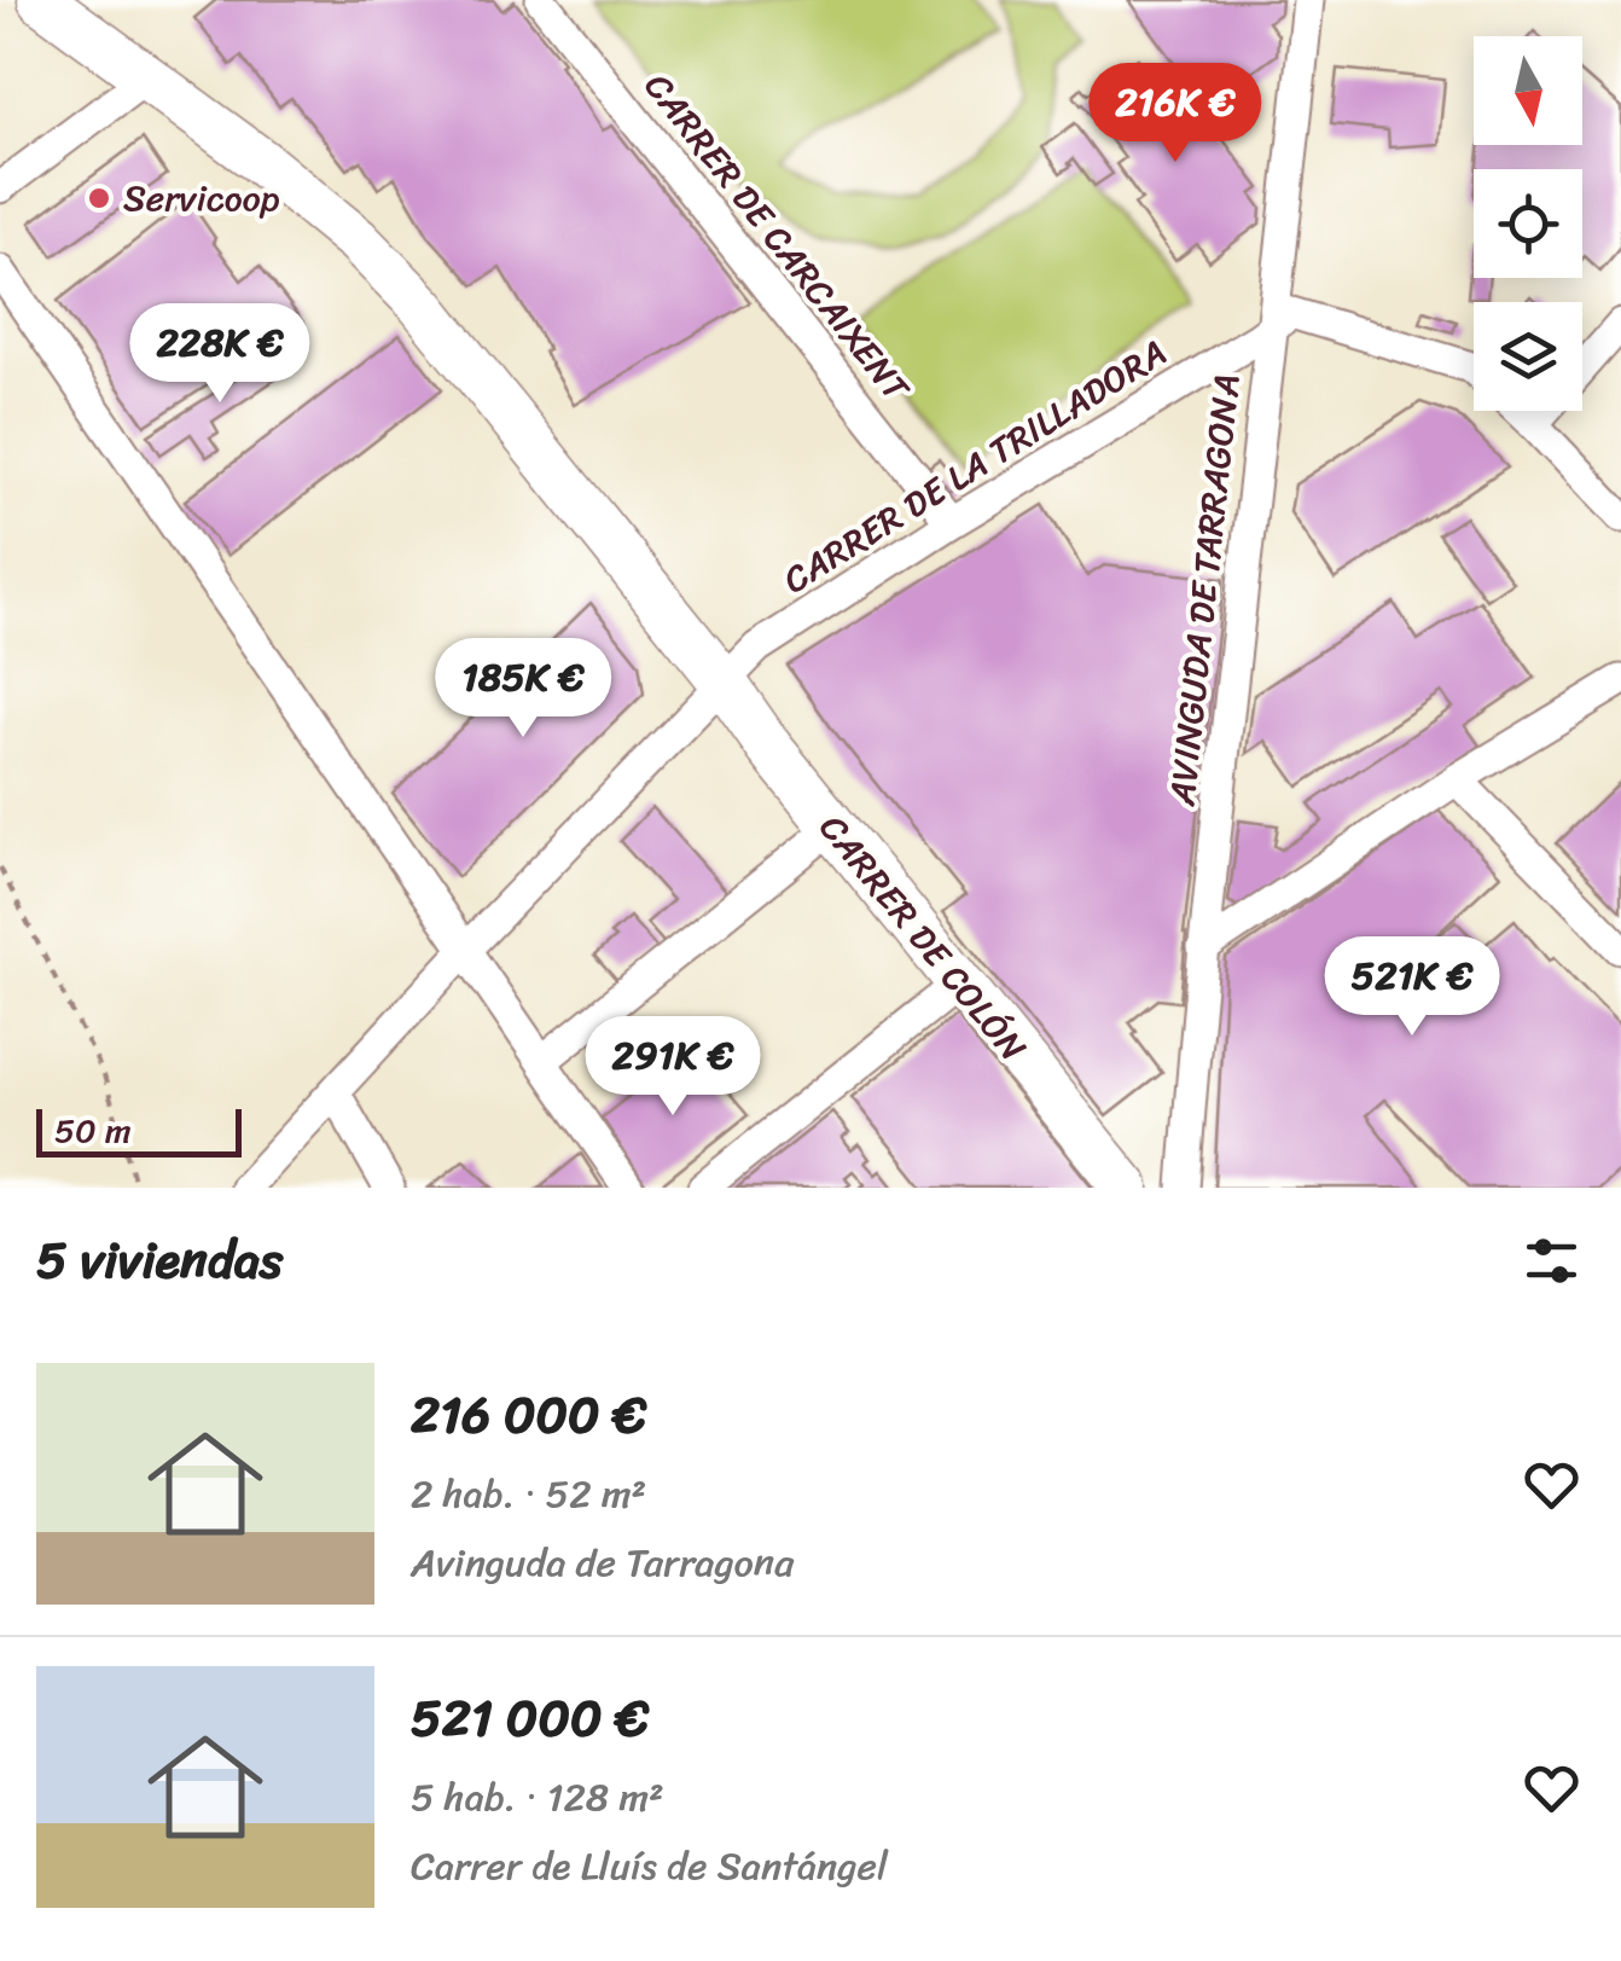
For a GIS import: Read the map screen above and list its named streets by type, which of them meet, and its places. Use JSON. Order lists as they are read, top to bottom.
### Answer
{
  "streets": {
    "street": [
      "CARRER DE CARCAIXENT",
      "CARRER DE LA TRILLADORA",
      "AVINGUDA DE TARRAGONA",
      "CARRER DE COLÓN"
    ]
  },
  "crossings": [
    ["CARRER DE CARCAIXENT", "CARRER DE LA TRILLADORA"],
    ["CARRER DE LA TRILLADORA", "AVINGUDA DE TARRAGONA"],
    ["CARRER DE LA TRILLADORA", "CARRER DE COLÓN"]
  ],
  "places": ["Servicoop"],
  "scale_bar": "50 m",
  "north": "bottom",
  "page": {
    "price": [
      "216K €",
      "228K €",
      "185K €",
      "521K €",
      "291K €"
    ],
    "scale": "50 m",
    "heading": "5 viviendas",
    "list": [
      {
        "name": "216 000 €",
        "note": "2 hab. · 52 m² · Avinguda de Tarragona"
      },
      {
        "name": "521 000 €",
        "note": "5 hab. · 128 m² · Carrer de Lluís de Santángel"
      }
    ]
  }
}
